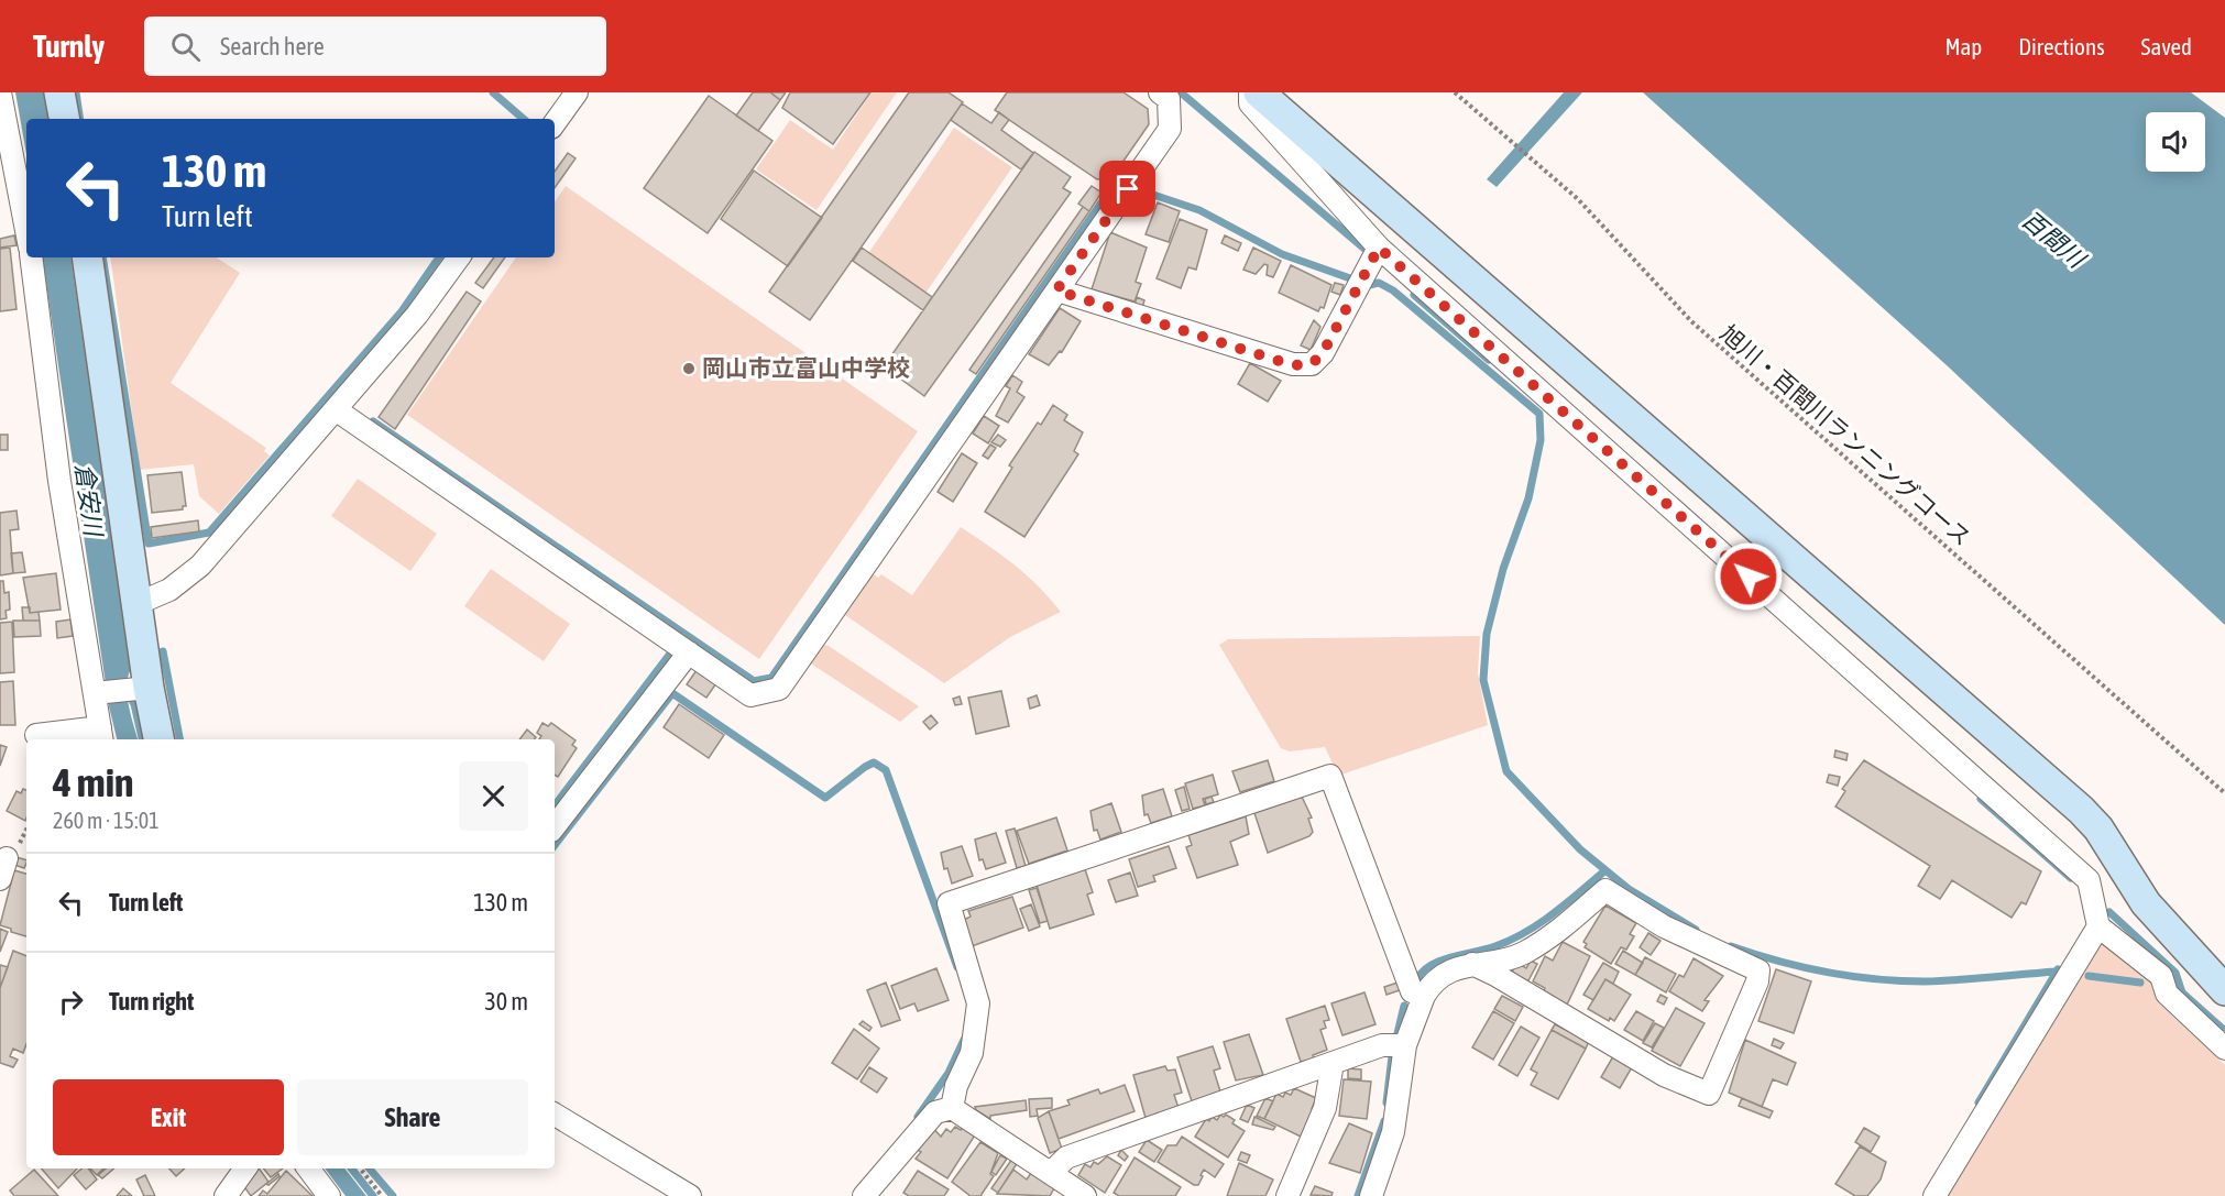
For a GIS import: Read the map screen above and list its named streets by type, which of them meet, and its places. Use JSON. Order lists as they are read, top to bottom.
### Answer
{
  "streets": {
    "path": ["旭川・百間川ランニングコース"]
  },
  "water": ["百間川", "倉安川"],
  "places": ["岡山市立富山中学校"],
  "page": {
    "header": "Turnly",
    "search": "Search here",
    "nav": ["Map", "Directions", "Saved"],
    "turn": ["130 m", "Turn left"],
    "heading": ["4 min", "260 m · 15:01"],
    "list": [
      {
        "name": "Turn left",
        "value": "130 m"
      },
      {
        "name": "Turn right",
        "value": "30 m"
      }
    ],
    "buttons": ["Exit", "Share"]
  }
}
